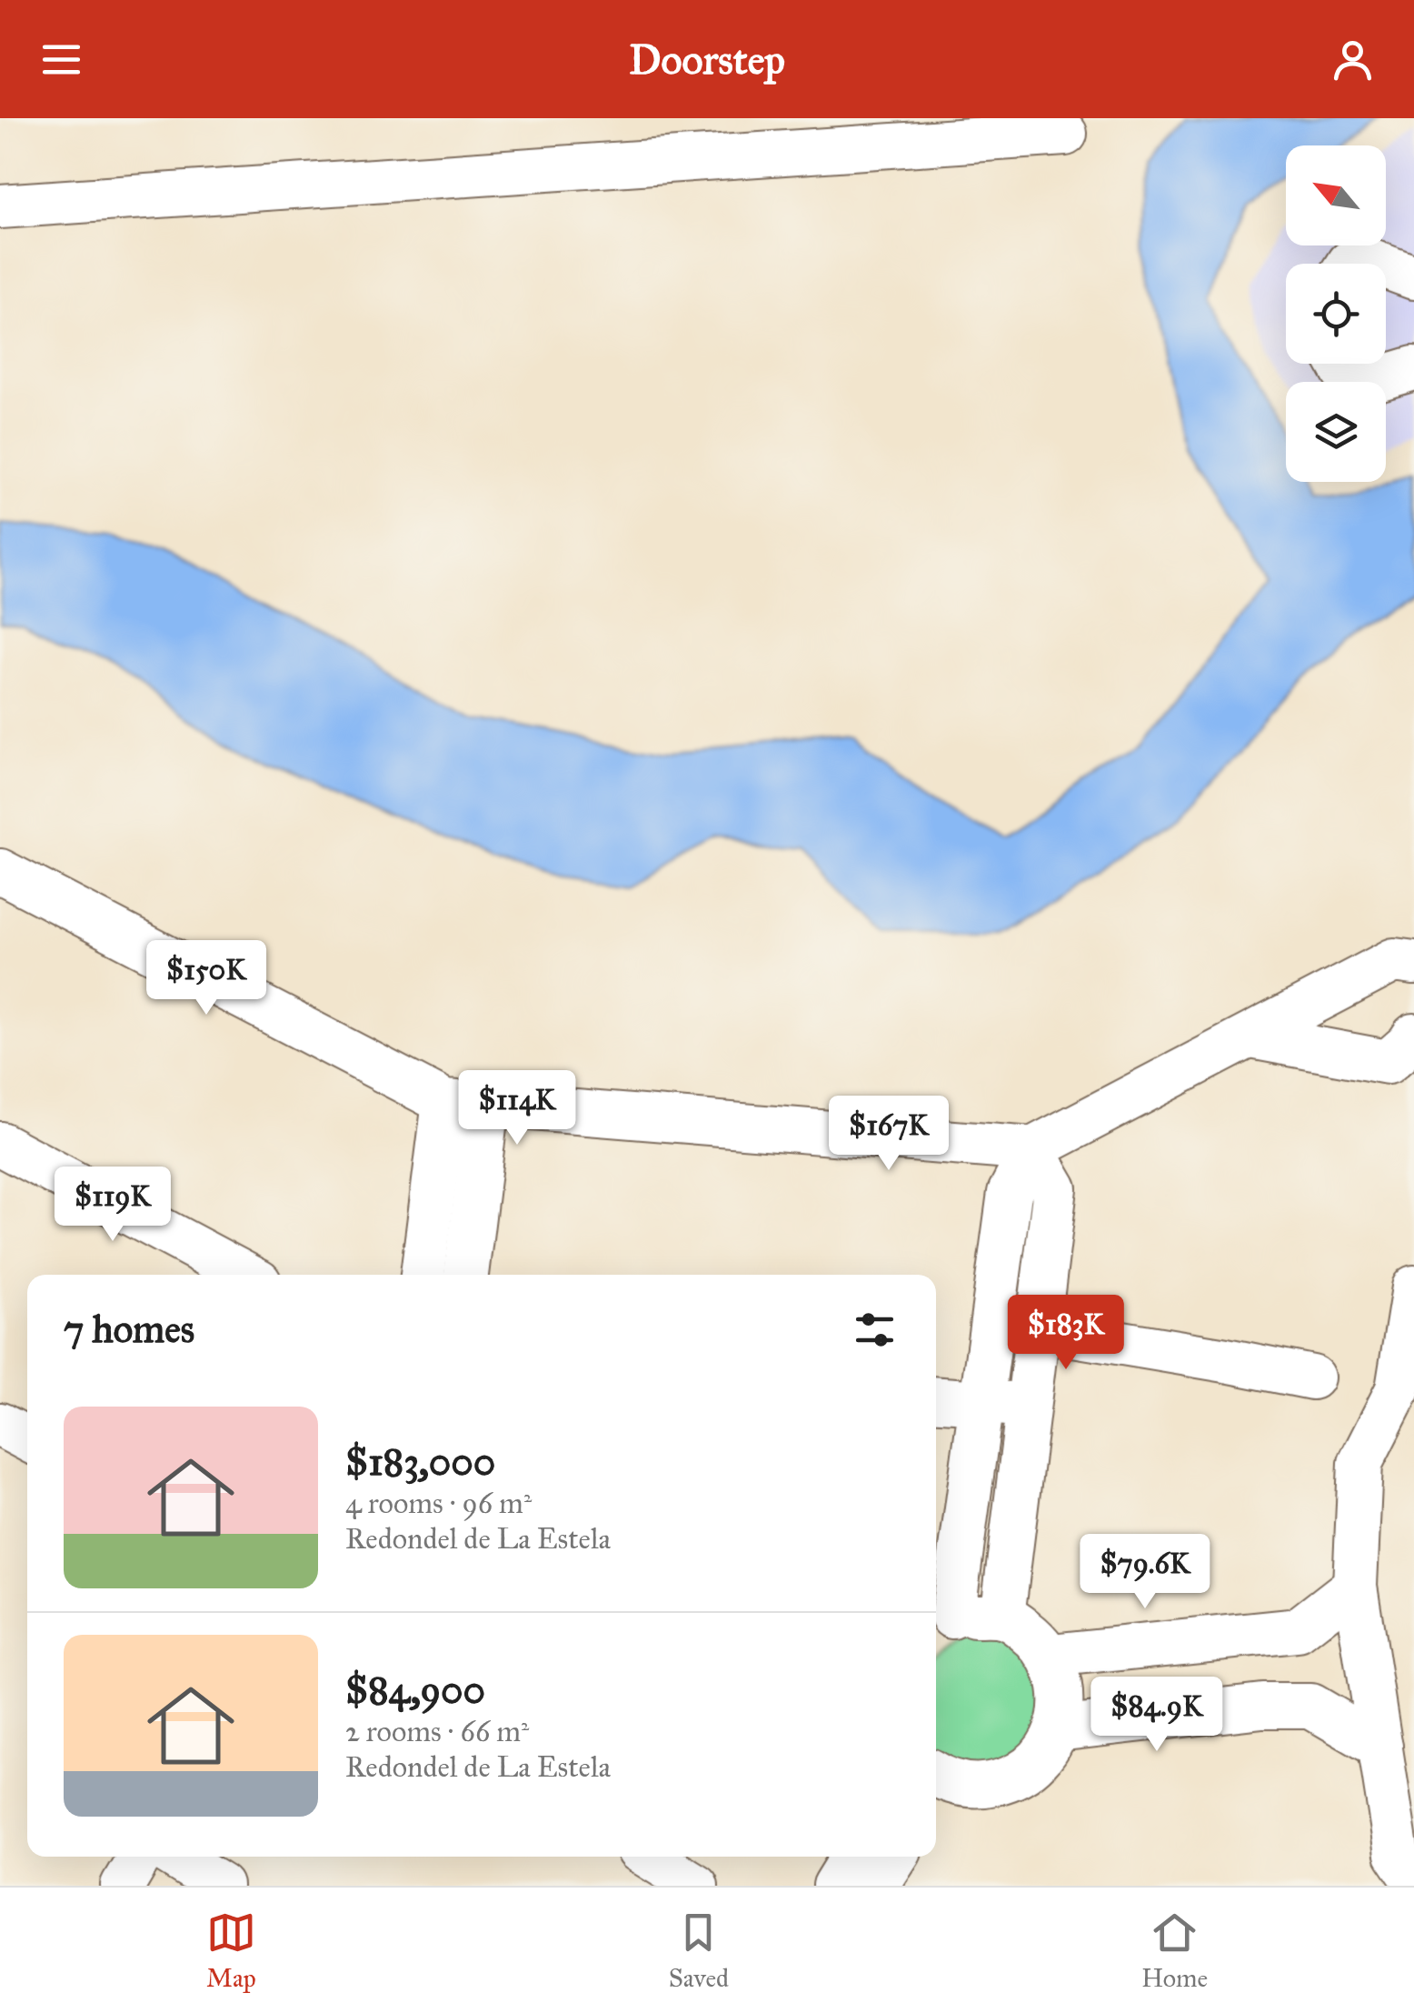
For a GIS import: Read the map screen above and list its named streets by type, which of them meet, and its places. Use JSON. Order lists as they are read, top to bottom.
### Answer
{
  "north": "top left",
  "page": {
    "header": "Doorstep",
    "price": [
      "$150K",
      "$114K",
      "$167K",
      "$119K",
      "$183K",
      "$79.6K",
      "$84.9K"
    ],
    "heading": "7 homes",
    "list": [
      {
        "name": "$183,000",
        "note": "4 rooms · 96 m² · Redondel de La Estela"
      },
      {
        "name": "$84,900",
        "note": "2 rooms · 66 m² · Redondel de La Estela"
      }
    ],
    "tabs": ["Map", "Saved", "Home"]
  }
}
